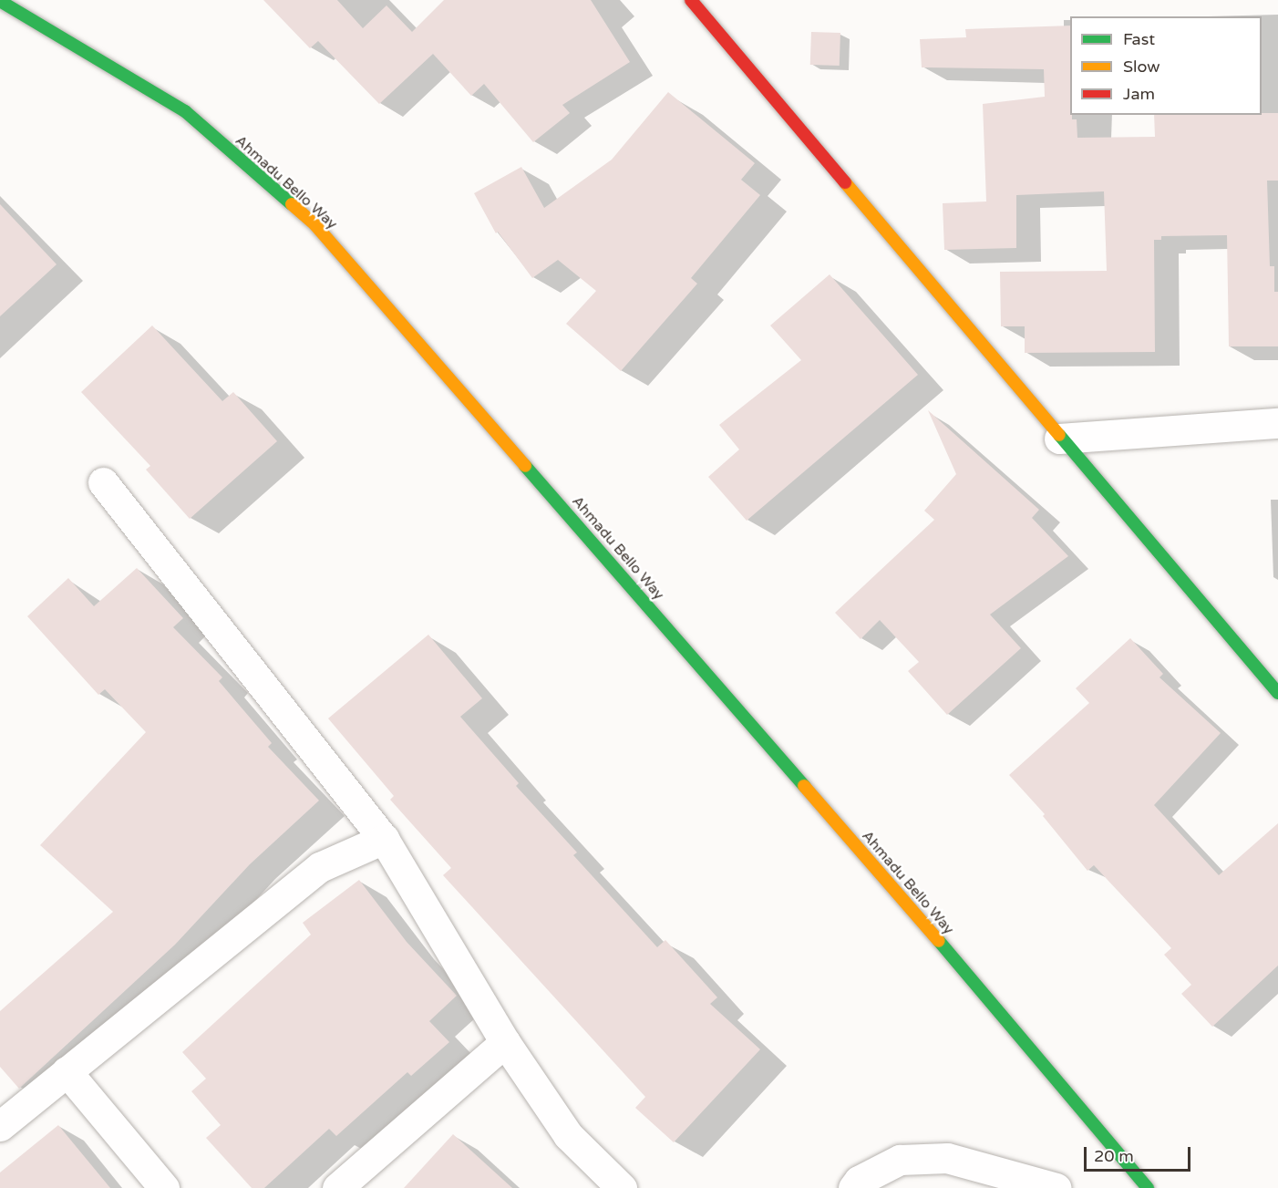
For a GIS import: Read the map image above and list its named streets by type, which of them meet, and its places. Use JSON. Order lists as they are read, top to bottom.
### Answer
{
  "streets": {
    "street": ["Ahmadu Bello Way"]
  },
  "legend": ["Fast", "Slow", "Jam"],
  "scale_bar": "20 m"
}
